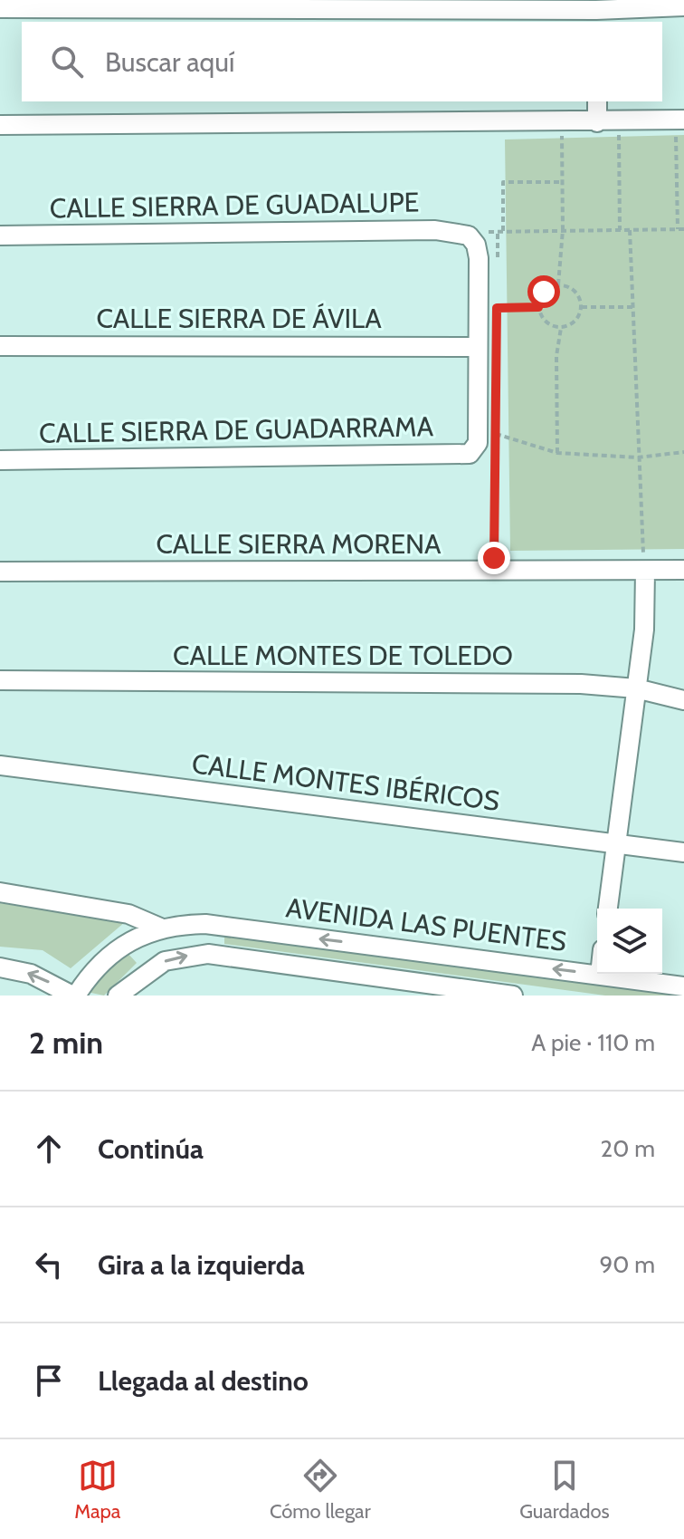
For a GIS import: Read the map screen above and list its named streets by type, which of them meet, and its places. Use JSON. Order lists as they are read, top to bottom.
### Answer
{
  "streets": {
    "street": [
      "CALLE SIERRA DE GUADALUPE",
      "CALLE SIERRA DE ÁVILA",
      "CALLE SIERRA DE GUADARRAMA",
      "CALLE SIERRA MORENA",
      "CALLE MONTES DE TOLEDO",
      "CALLE MONTES IBÉRICOS",
      "AVENIDA LAS PUENTES"
    ]
  },
  "crossings": [
    ["CALLE SIERRA DE GUADALUPE", "CALLE SIERRA DE ÁVILA"],
    ["CALLE SIERRA DE GUADALUPE", "CALLE SIERRA DE GUADARRAMA"],
    ["CALLE SIERRA DE ÁVILA", "CALLE SIERRA DE GUADARRAMA"]
  ],
  "page": {
    "search": "Buscar aquí",
    "heading": ["2 min", "A pie · 110 m"],
    "list": [
      ["Continúa", "20 m"],
      ["Gira a la izquierda", "90 m"],
      "Llegada al destino"
    ],
    "nav": ["Mapa", "Cómo llegar", "Guardados"]
  }
}
